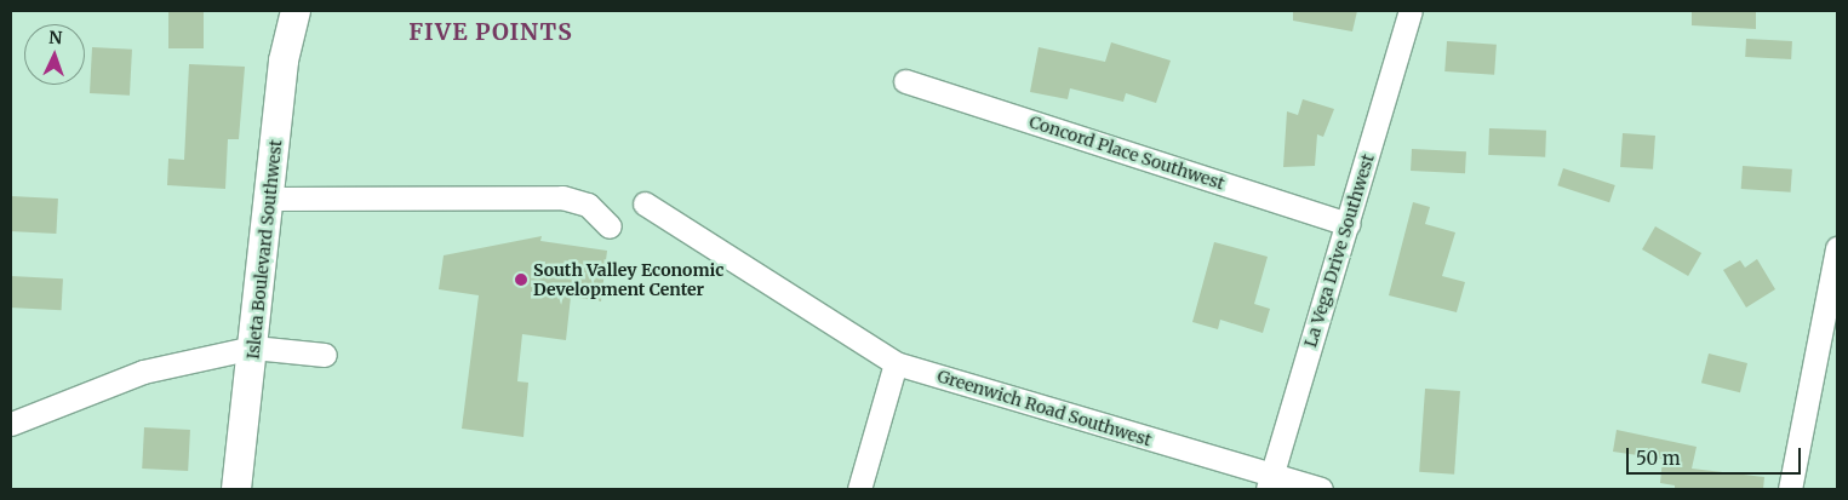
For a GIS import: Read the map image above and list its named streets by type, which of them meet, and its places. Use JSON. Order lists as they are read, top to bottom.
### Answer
{
  "streets": {
    "main road": ["Isleta Boulevard Southwest"],
    "street": ["Concord Place Southwest", "La Vega Drive Southwest", "Greenwich Road Southwest"]
  },
  "crossings": [
    ["Concord Place Southwest", "La Vega Drive Southwest"],
    ["La Vega Drive Southwest", "Greenwich Road Southwest"]
  ],
  "districts": ["FIVE POINTS"],
  "places": ["South Valley Economic Development Center"],
  "scale_bar": "50 m",
  "north": "top"
}
